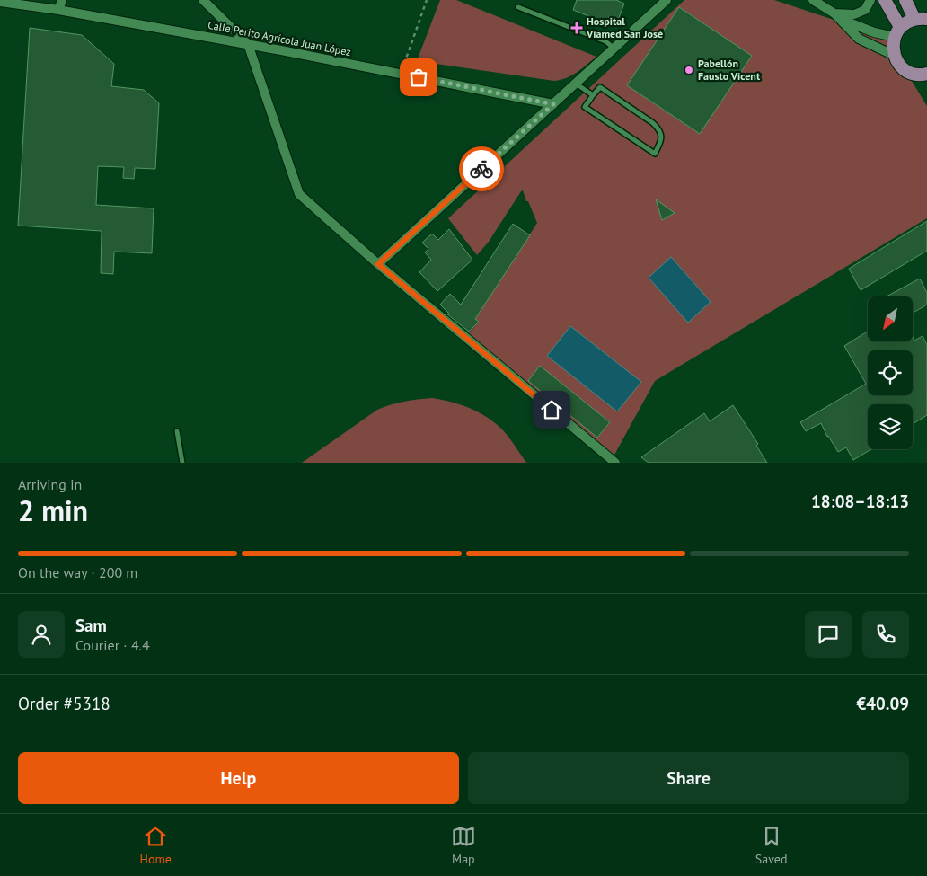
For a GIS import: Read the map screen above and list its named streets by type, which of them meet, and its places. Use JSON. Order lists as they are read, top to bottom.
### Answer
{
  "streets": {
    "street": ["Calle Perito Agrícola Juan López"]
  },
  "places": {
    "health": ["Hospital Viamed San José"],
    "other": ["Pabellón Fausto Vicent"]
  },
  "north": "bottom left",
  "page": {
    "heading": ["2 min", "Arriving in", "18:08–18:13"],
    "panel": [
      "Sam",
      "Courier · 4.4",
      "Order #5318",
      "€40.09"
    ],
    "bar": "On the way · 200 m",
    "buttons": ["Help", "Share"],
    "tabs": ["Home", "Map", "Saved"]
  }
}
